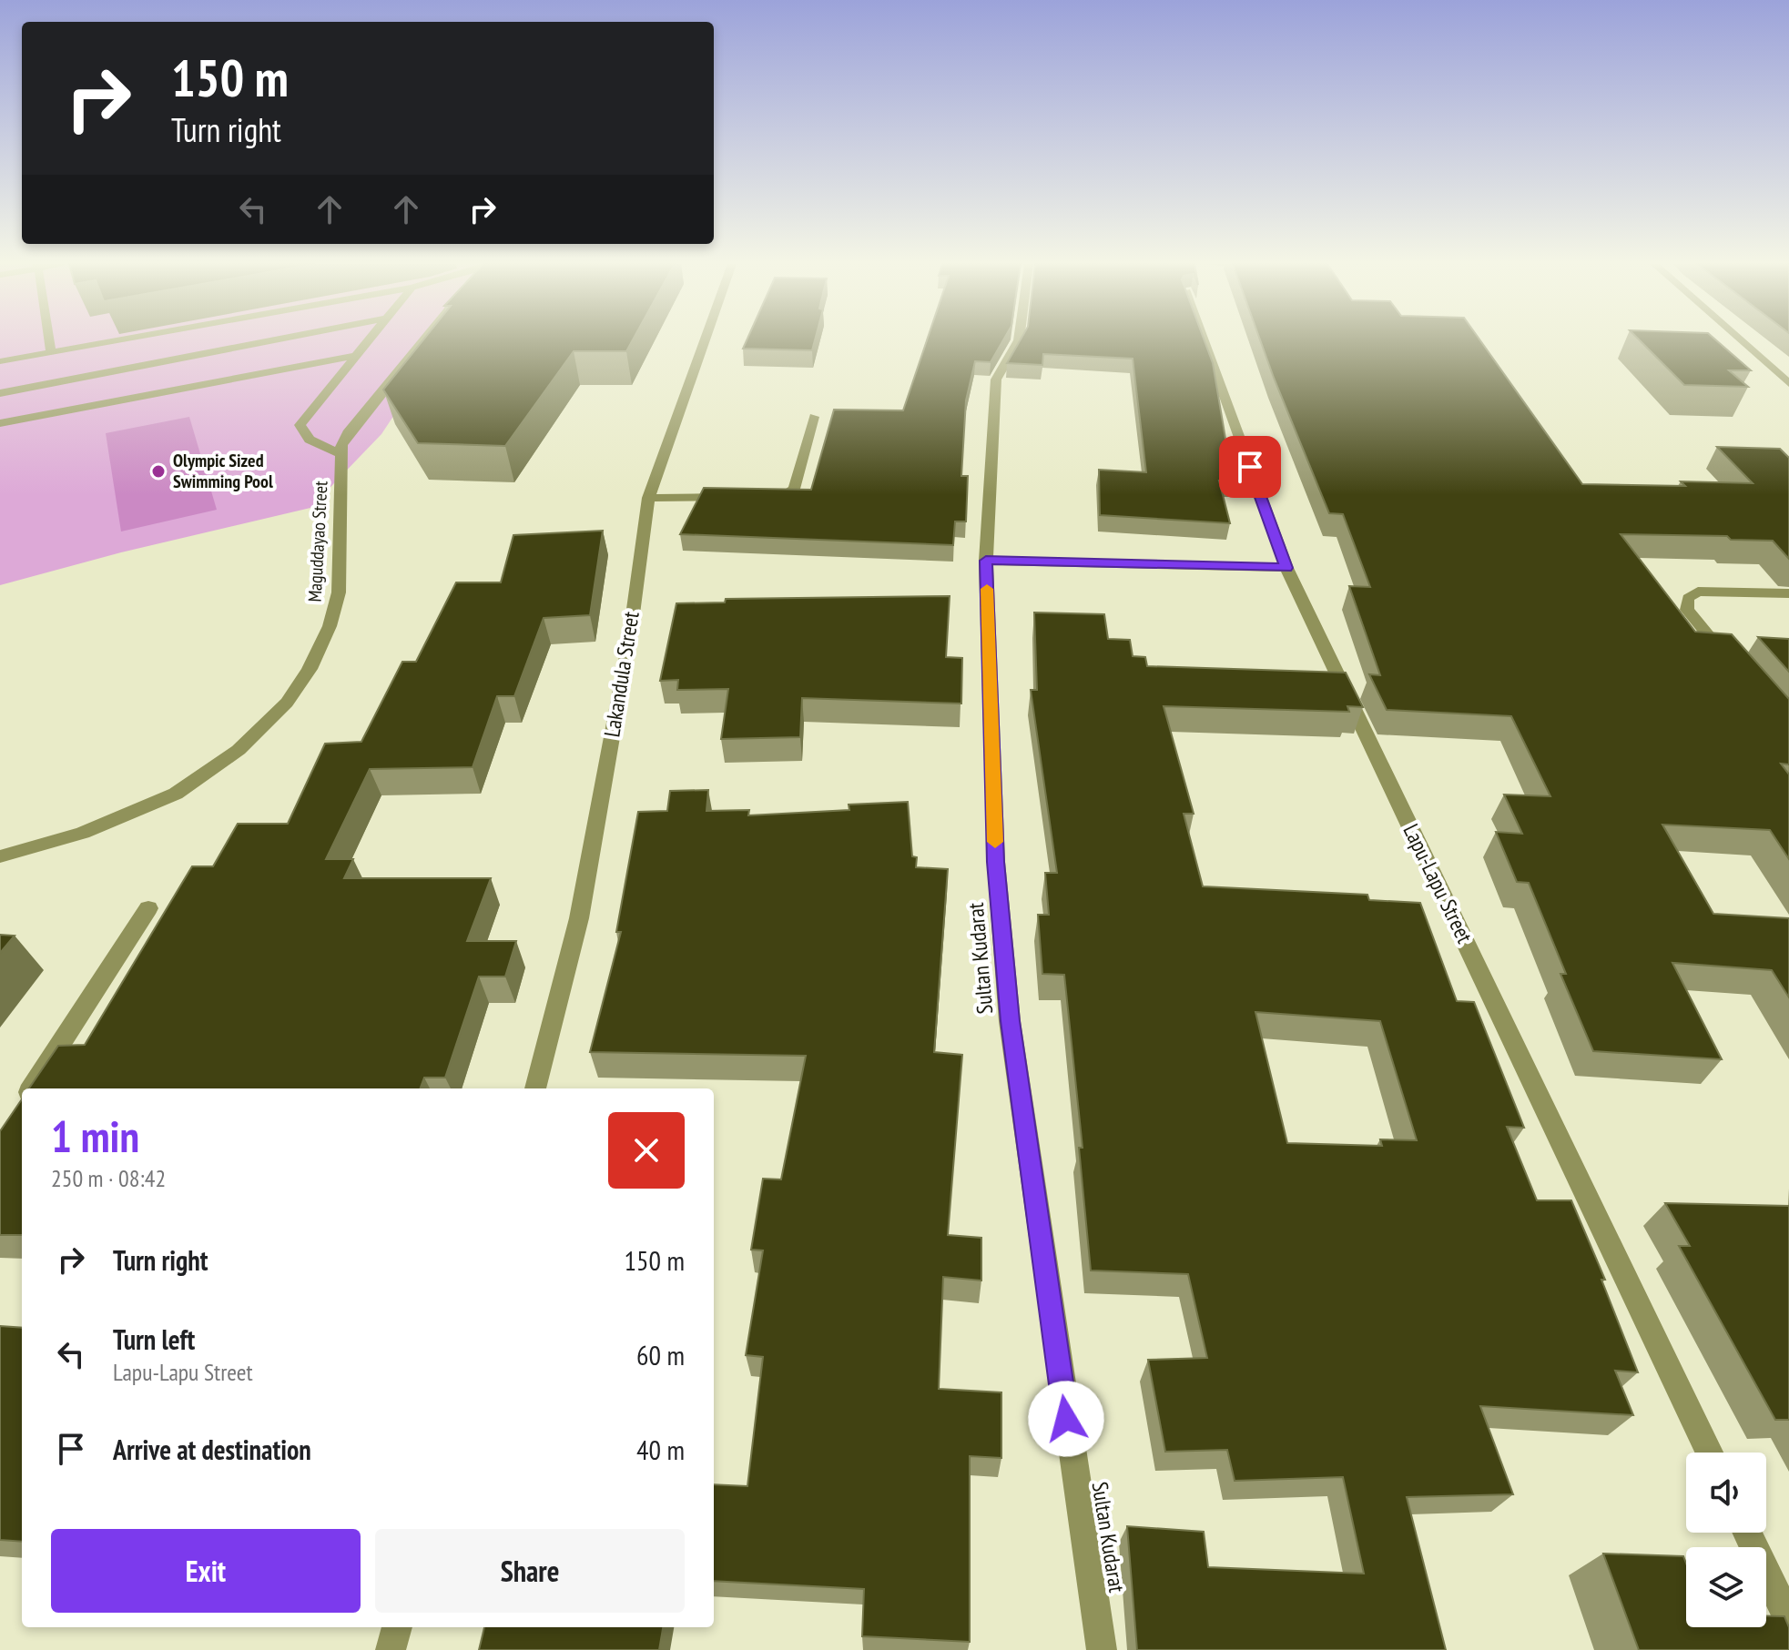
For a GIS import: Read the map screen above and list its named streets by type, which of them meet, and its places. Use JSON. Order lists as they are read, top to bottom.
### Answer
{
  "streets": {
    "street": [
      "Maguddayao Street",
      "Lakandula Street",
      "Lapu-Lapu Street",
      "Sultan Kudarat"
    ]
  },
  "places": ["Olympic Sized Swimming Pool"],
  "page": {
    "turn": ["150 m", "Turn right"],
    "heading": ["1 min", "250 m · 08:42"],
    "list": [
      {
        "name": "Turn right",
        "value": "150 m"
      },
      {
        "name": "Turn left",
        "note": "Lapu-Lapu Street",
        "value": "60 m"
      },
      {
        "name": "Arrive at destination",
        "value": "40 m"
      }
    ],
    "buttons": ["Exit", "Share"]
  }
}
